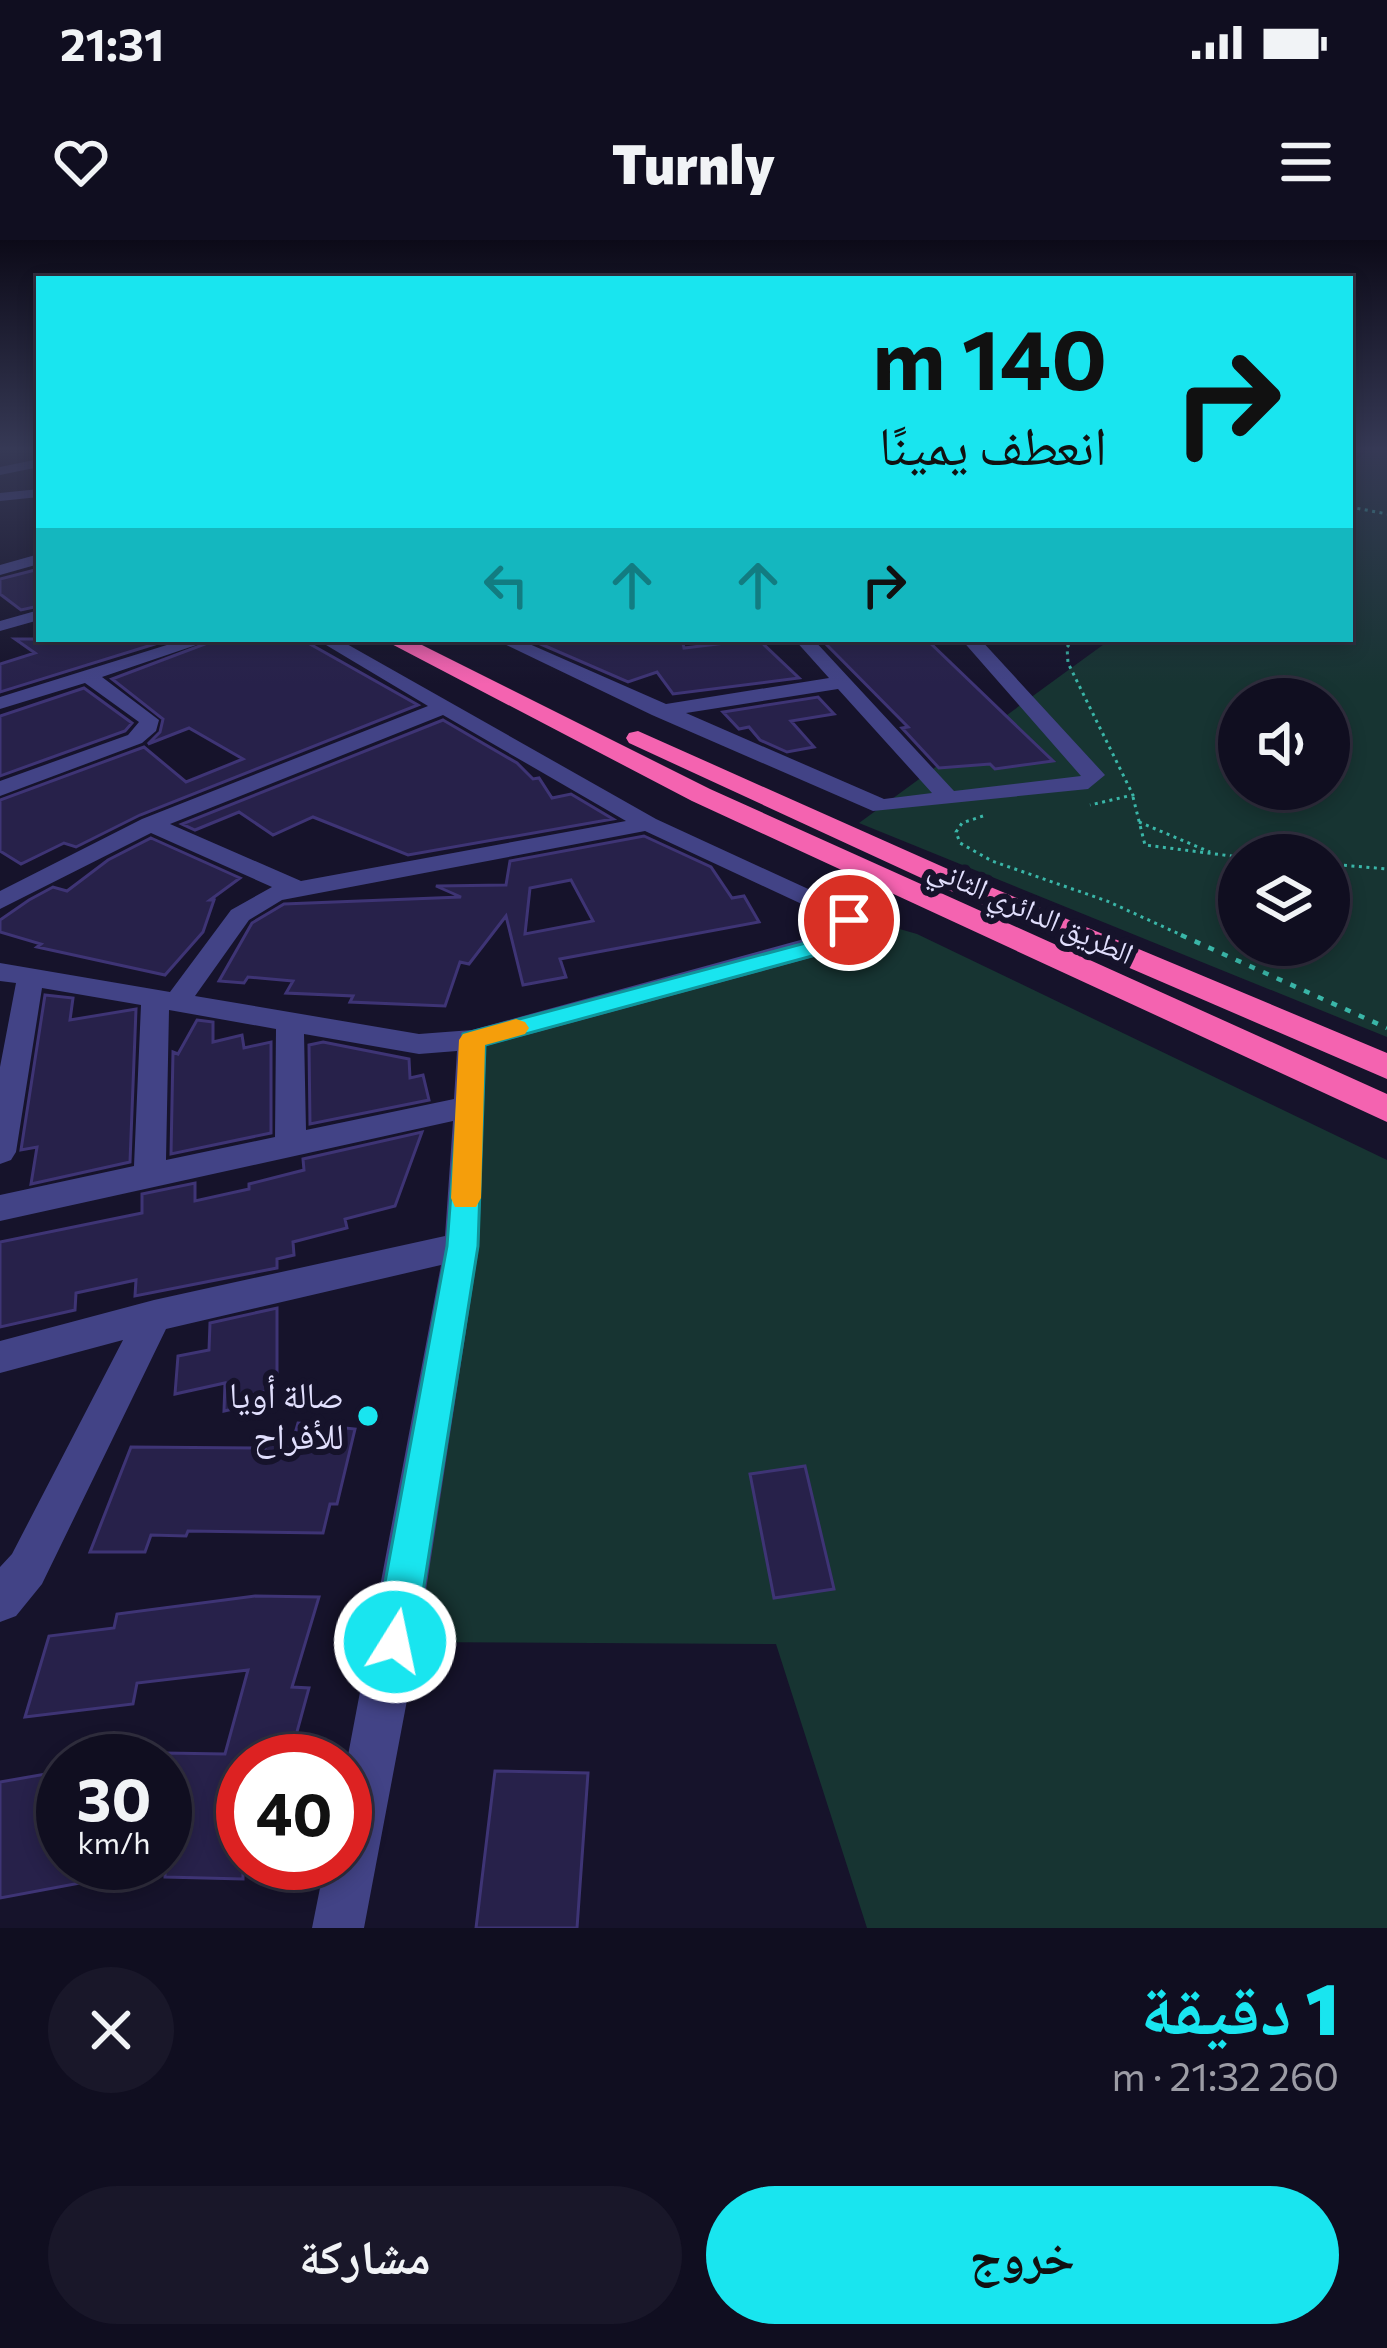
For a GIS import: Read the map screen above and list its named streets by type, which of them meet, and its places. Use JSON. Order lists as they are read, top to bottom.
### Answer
{
  "streets": {
    "highway": ["الطريق الدائري الثاني"]
  },
  "places": ["صالة أويا للأفراح"],
  "page": {
    "status": "21:31",
    "header": "Turnly",
    "turn": ["140 m", "انعطف يمينًا"],
    "speed": "30 km/h",
    "limit": "40",
    "heading": ["1 دقيقة", "260 m · 21:32"],
    "buttons": ["خروج", "مشاركة"]
  }
}
